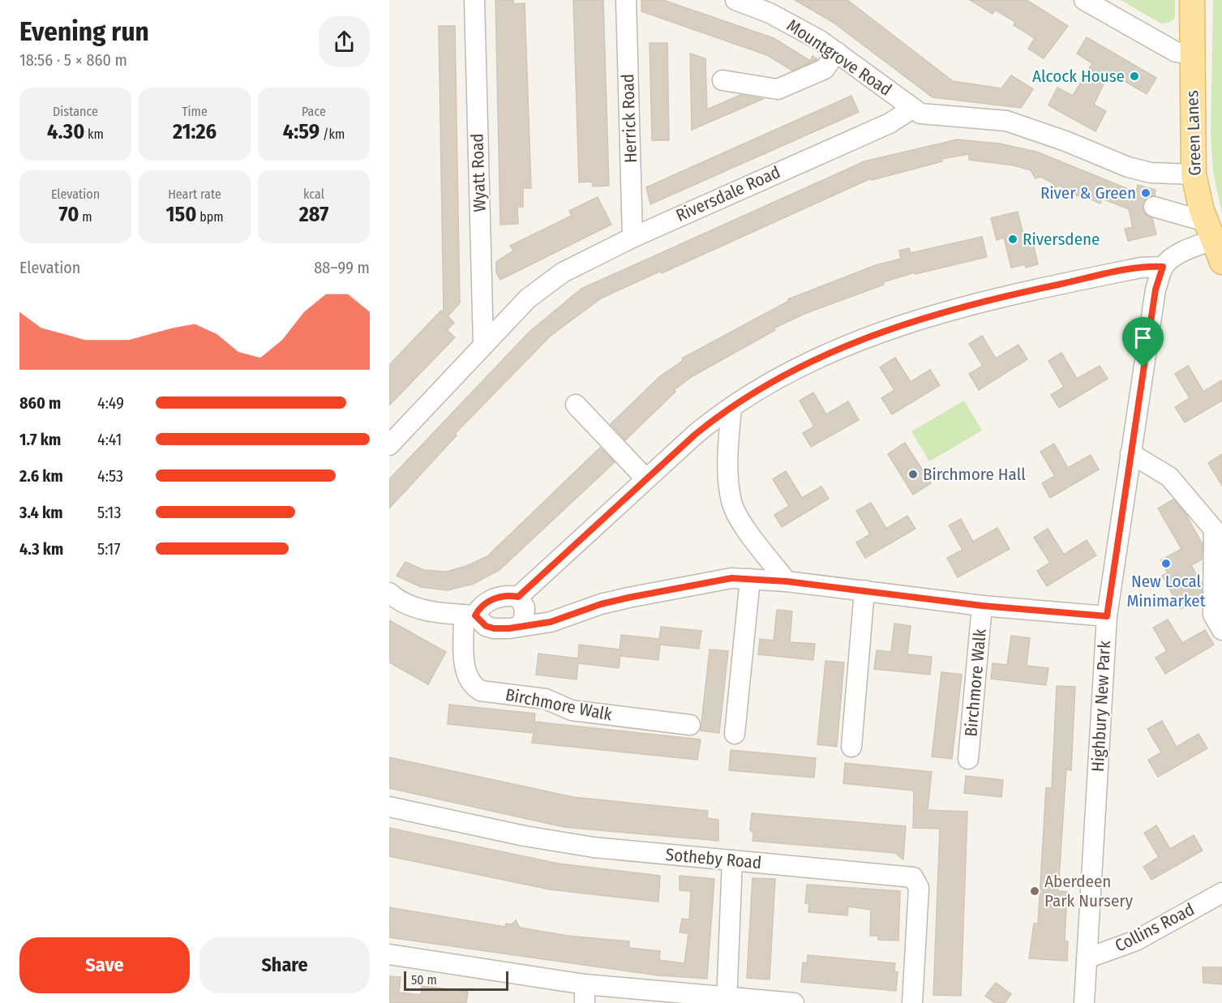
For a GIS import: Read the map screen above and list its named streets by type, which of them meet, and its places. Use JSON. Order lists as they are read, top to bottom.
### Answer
{
  "streets": {
    "main road": ["Green Lanes"],
    "street": [
      "Mountgrove Road",
      "Herrick Road",
      "Wyatt Road",
      "Riversdale Road",
      "Birchmore Walk",
      "Highbury New Park",
      "Sotheby Road",
      "Collins Road"
    ]
  },
  "crossings": [
    ["Mountgrove Road", "Riversdale Road"],
    ["Herrick Road", "Riversdale Road"],
    ["Wyatt Road", "Riversdale Road"],
    ["Highbury New Park", "Collins Road"]
  ],
  "places": [
    "Alcock House",
    "River & Green",
    "Riversdene",
    "Birchmore Hall",
    "New Local Minimarket",
    "Aberdeen Park Nursery"
  ],
  "scale_bar": "50 m",
  "page": {
    "heading": ["Evening run", "18:56 · 5 × 860 m"],
    "stats": [
      ["Distance", "4.30 km"],
      ["Time", "21:26"],
      ["Pace", "4:59 /km"],
      ["Elevation", "70 m"],
      ["Heart rate", "150 bpm"],
      ["kcal", "287"]
    ],
    "chart": ["Elevation", "88–99 m"],
    "list": [
      {
        "name": "860 m",
        "note": "4:49"
      },
      {
        "name": "1.7 km",
        "note": "4:41"
      },
      {
        "name": "2.6 km",
        "note": "4:53"
      },
      {
        "name": "3.4 km",
        "note": "5:13"
      },
      {
        "name": "4.3 km",
        "note": "5:17"
      }
    ],
    "buttons": ["Save", "Share"],
    "scale": "50 m"
  }
}
